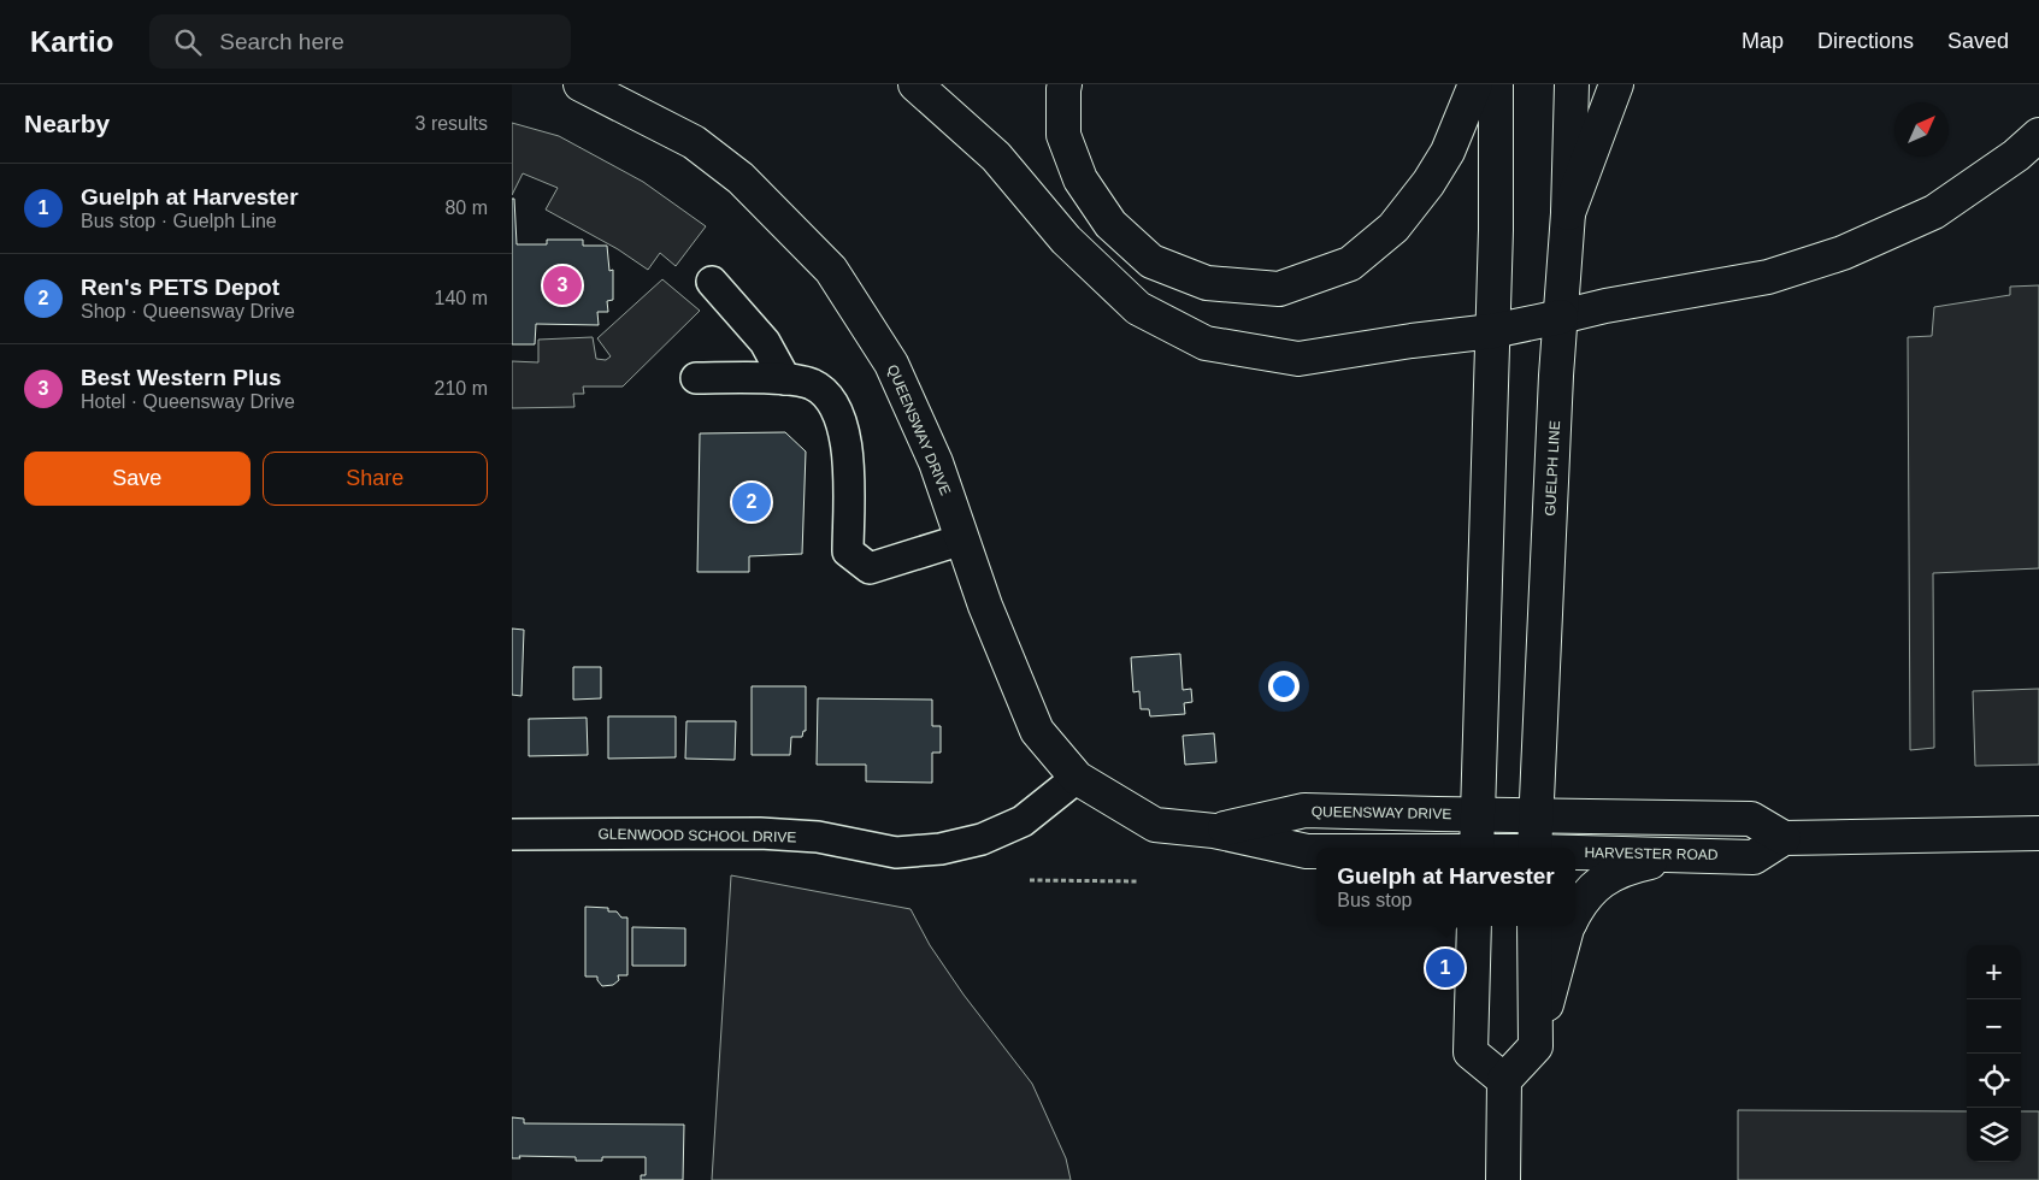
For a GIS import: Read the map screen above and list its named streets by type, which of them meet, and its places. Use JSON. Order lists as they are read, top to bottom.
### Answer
{
  "streets": {
    "main road": ["QUEENSWAY DRIVE", "GUELPH LINE", "HARVESTER ROAD"],
    "street": ["GLENWOOD SCHOOL DRIVE"]
  },
  "crossings": [
    ["QUEENSWAY DRIVE", "GLENWOOD SCHOOL DRIVE"]
  ],
  "north": "top right",
  "page": {
    "header": "Kartio",
    "search": "Search here",
    "nav": ["Map", "Directions", "Saved"],
    "heading": ["Nearby", "3 results"],
    "list": [
      {
        "mark": "1",
        "name": "Guelph at Harvester",
        "note": "Bus stop · Guelph Line",
        "value": "80 m"
      },
      {
        "mark": "2",
        "name": "Ren's PETS Depot",
        "note": "Shop · Queensway Drive",
        "value": "140 m"
      },
      {
        "mark": "3",
        "name": "Best Western Plus",
        "note": "Hotel · Queensway Drive",
        "value": "210 m"
      }
    ],
    "pins": ["3", "2", "1"],
    "buttons": ["Save", "Share"],
    "popup": ["Guelph at Harvester", "Bus stop"],
    "map_buttons": ["+", "−"]
  }
}
